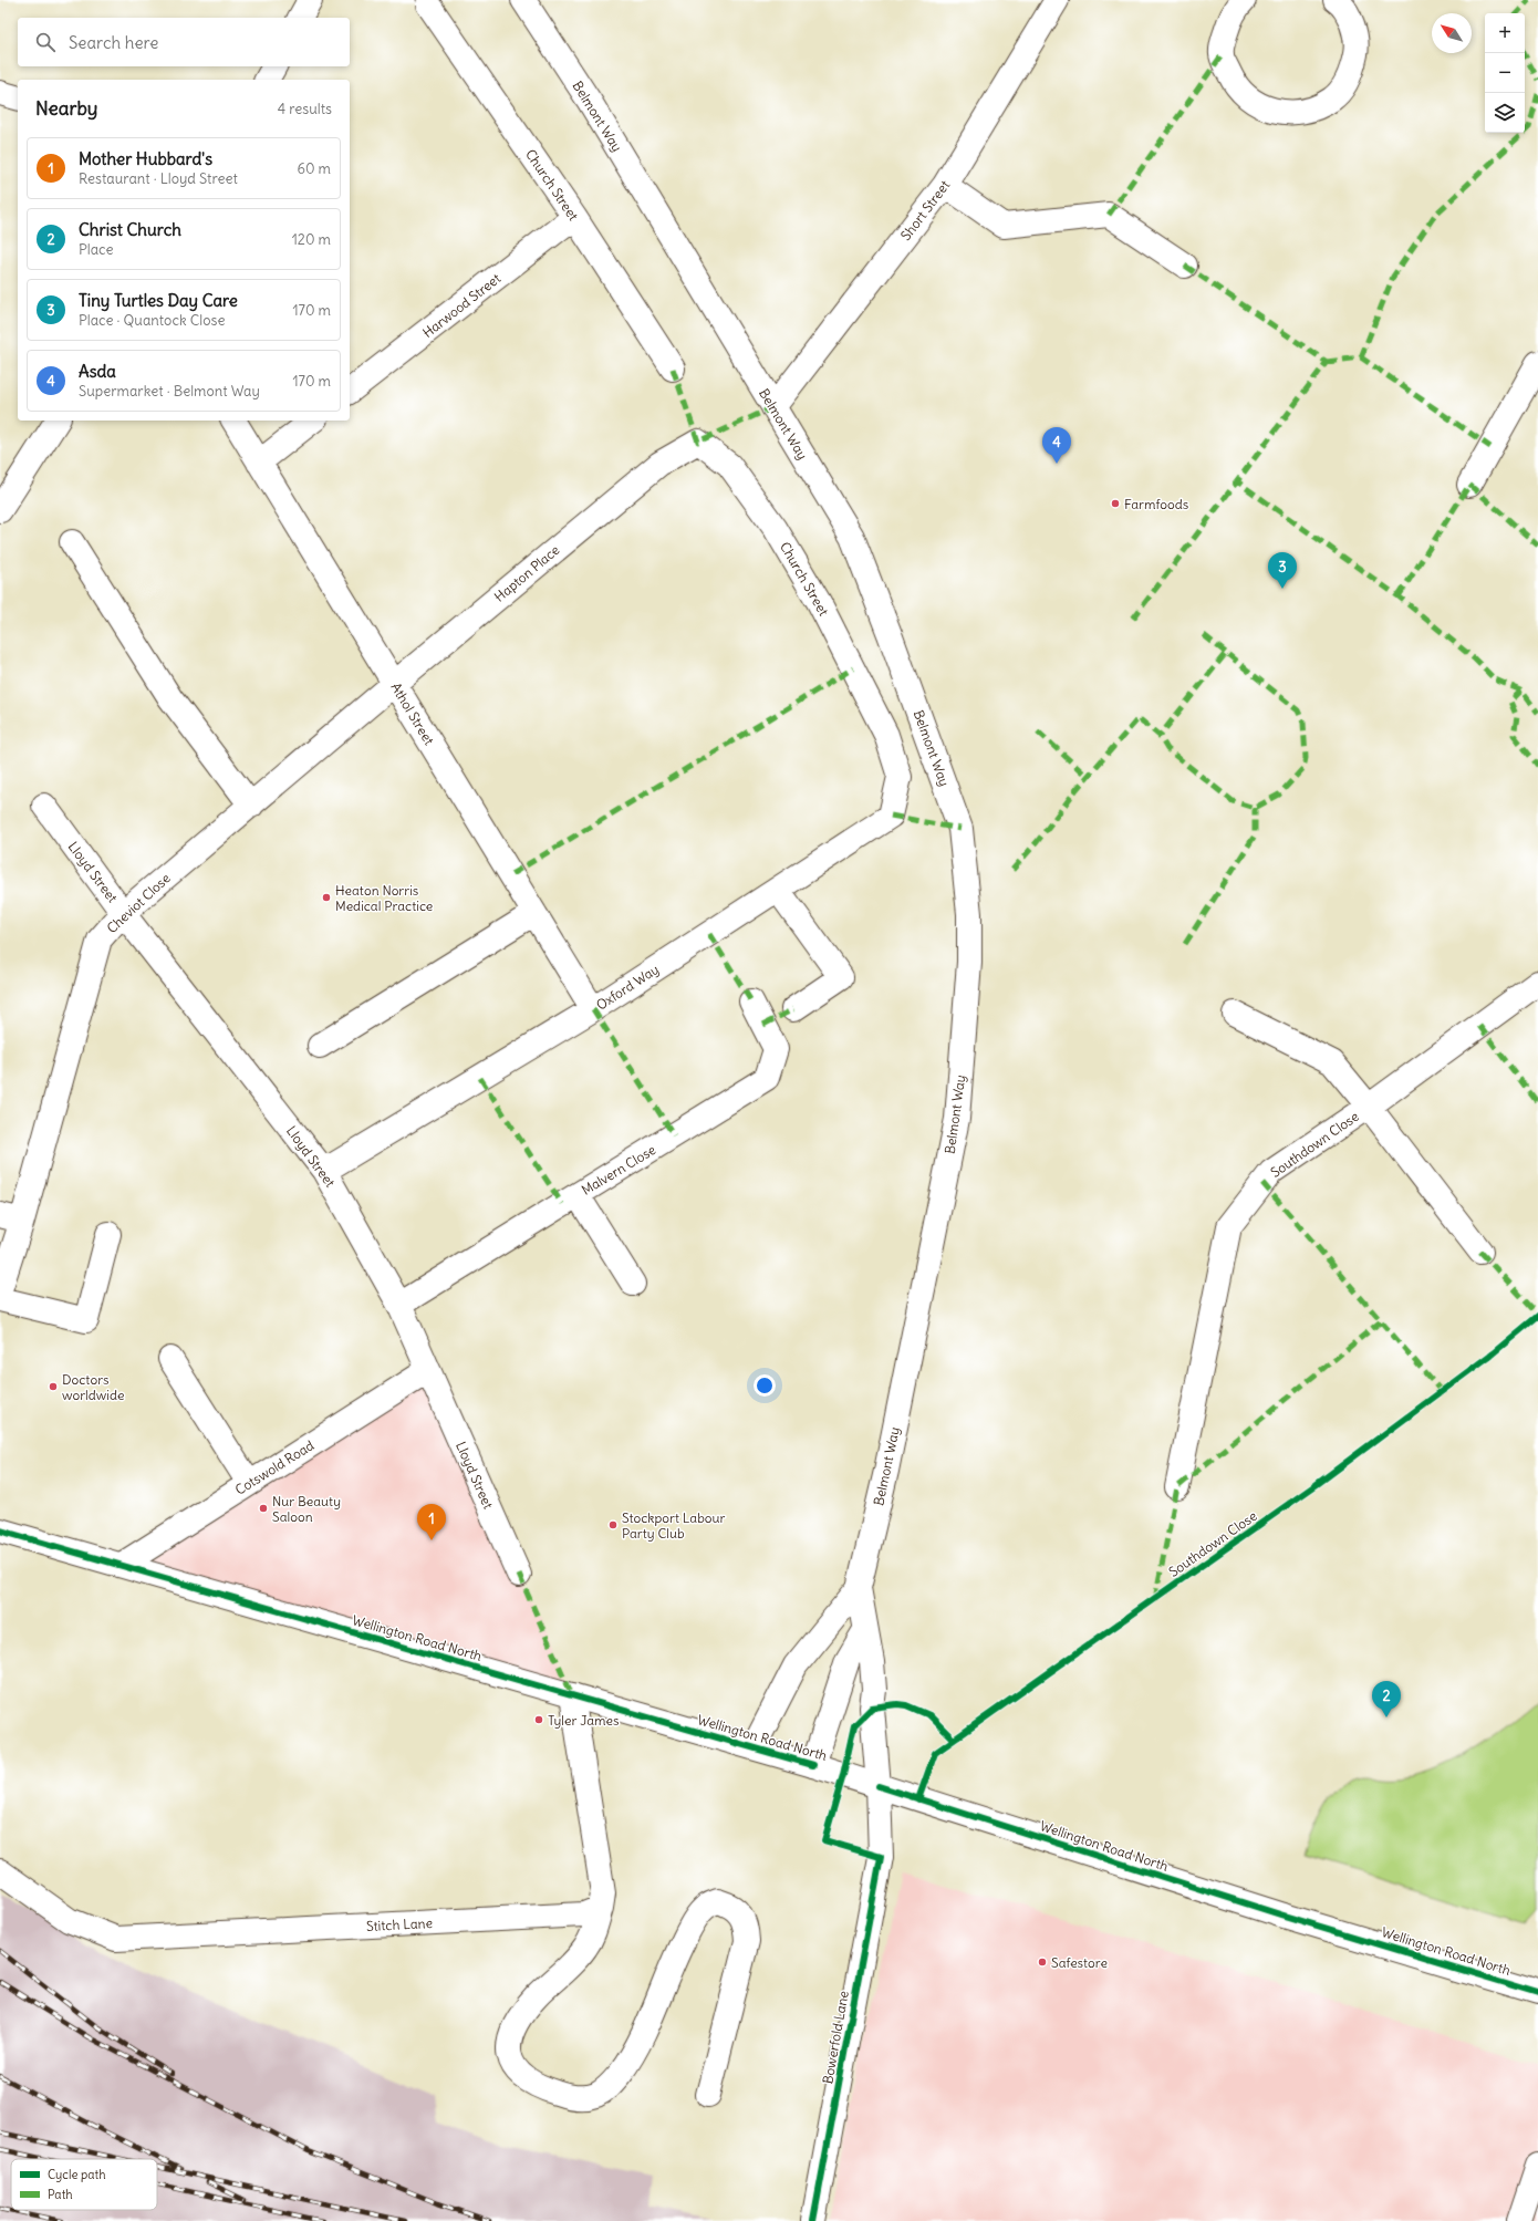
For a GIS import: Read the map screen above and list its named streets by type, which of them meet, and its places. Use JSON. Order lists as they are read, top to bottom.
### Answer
{
  "streets": {
    "main road": [
      "Belmont Way",
      "Church Street",
      "Short Street",
      "Harwood Street",
      "Hapton Place",
      "Athol Street",
      "Lloyd Street",
      "Cheviot Close",
      "Oxford Way",
      "Southdown Close",
      "Malvern Close",
      "Cotswold Road",
      "Wellington Road North",
      "Stitch Lane",
      "Bowerfold Lane"
    ]
  },
  "crossings": [
    ["Belmont Way", "Short Street"],
    ["Belmont Way", "Bowerfold Lane"],
    ["Church Street", "Harwood Street"],
    ["Church Street", "Hapton Place"],
    ["Church Street", "Oxford Way"],
    ["Hapton Place", "Athol Street"],
    ["Hapton Place", "Cheviot Close"],
    ["Athol Street", "Cheviot Close"],
    ["Athol Street", "Oxford Way"],
    ["Lloyd Street", "Cheviot Close"],
    ["Lloyd Street", "Oxford Way"],
    ["Lloyd Street", "Malvern Close"],
    ["Lloyd Street", "Cotswold Road"],
    ["Cotswold Road", "Wellington Road North"],
    ["Wellington Road North", "Bowerfold Lane"]
  ],
  "places": [
    "Farmfoods",
    "Heaton Norris Medical Practice",
    "Doctors worldwide",
    "Nur Beauty Saloon",
    "Stockport Labour Party Club",
    "Tyler James",
    "Safestore"
  ],
  "legend": ["Cycle path", "Path"],
  "north": "top left",
  "page": {
    "map_buttons": ["+", "−"],
    "search": "Search here",
    "heading": ["Nearby", "4 results"],
    "list": [
      {
        "mark": "1",
        "name": "Mother Hubbard's",
        "note": "Restaurant · Lloyd Street",
        "value": "60 m"
      },
      {
        "mark": "2",
        "name": "Christ Church",
        "note": "Place",
        "value": "120 m"
      },
      {
        "mark": "3",
        "name": "Tiny Turtles Day Care",
        "note": "Place · Quantock Close",
        "value": "170 m"
      },
      {
        "mark": "4",
        "name": "Asda",
        "note": "Supermarket · Belmont Way",
        "value": "170 m"
      }
    ],
    "pins": [
      "4",
      "3",
      "1",
      "2"
    ]
  }
}
